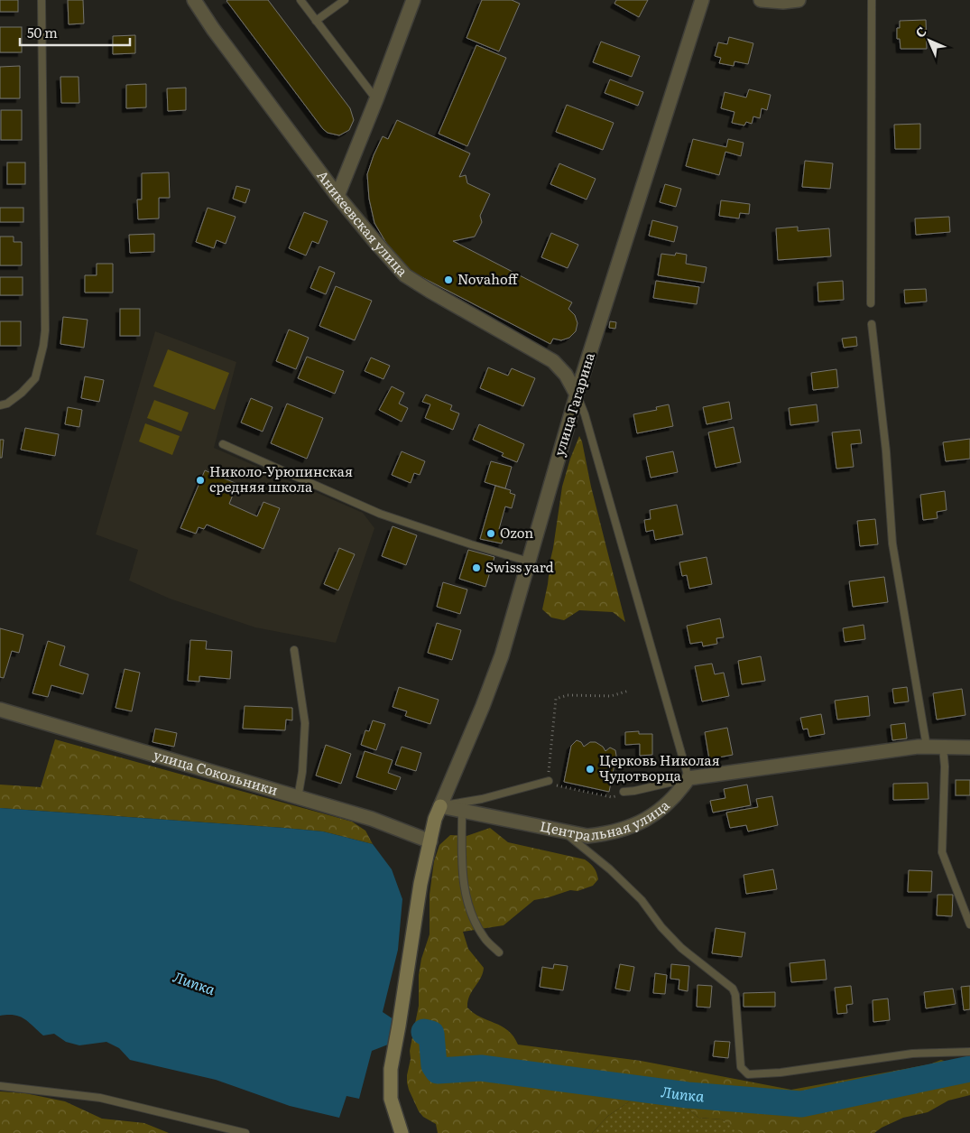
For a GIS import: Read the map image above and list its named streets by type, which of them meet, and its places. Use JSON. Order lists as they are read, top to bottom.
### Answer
{
  "streets": {
    "street": [
      "Аникеевская улица",
      "улица Гагарина",
      "улица Сокольники",
      "Центральная улица"
    ]
  },
  "crossings": [
    ["Аникеевская улица", "улица Гагарина"],
    ["улица Гагарина", "Центральная улица"]
  ],
  "water": ["Липка"],
  "places": [
    "Novahoff",
    "Николо-Урюпинская средняя школа",
    "Ozon",
    "Swiss yard",
    "Церковь Николая Чудотворца"
  ],
  "scale_bar": "50 m",
  "north": "top left"
}
